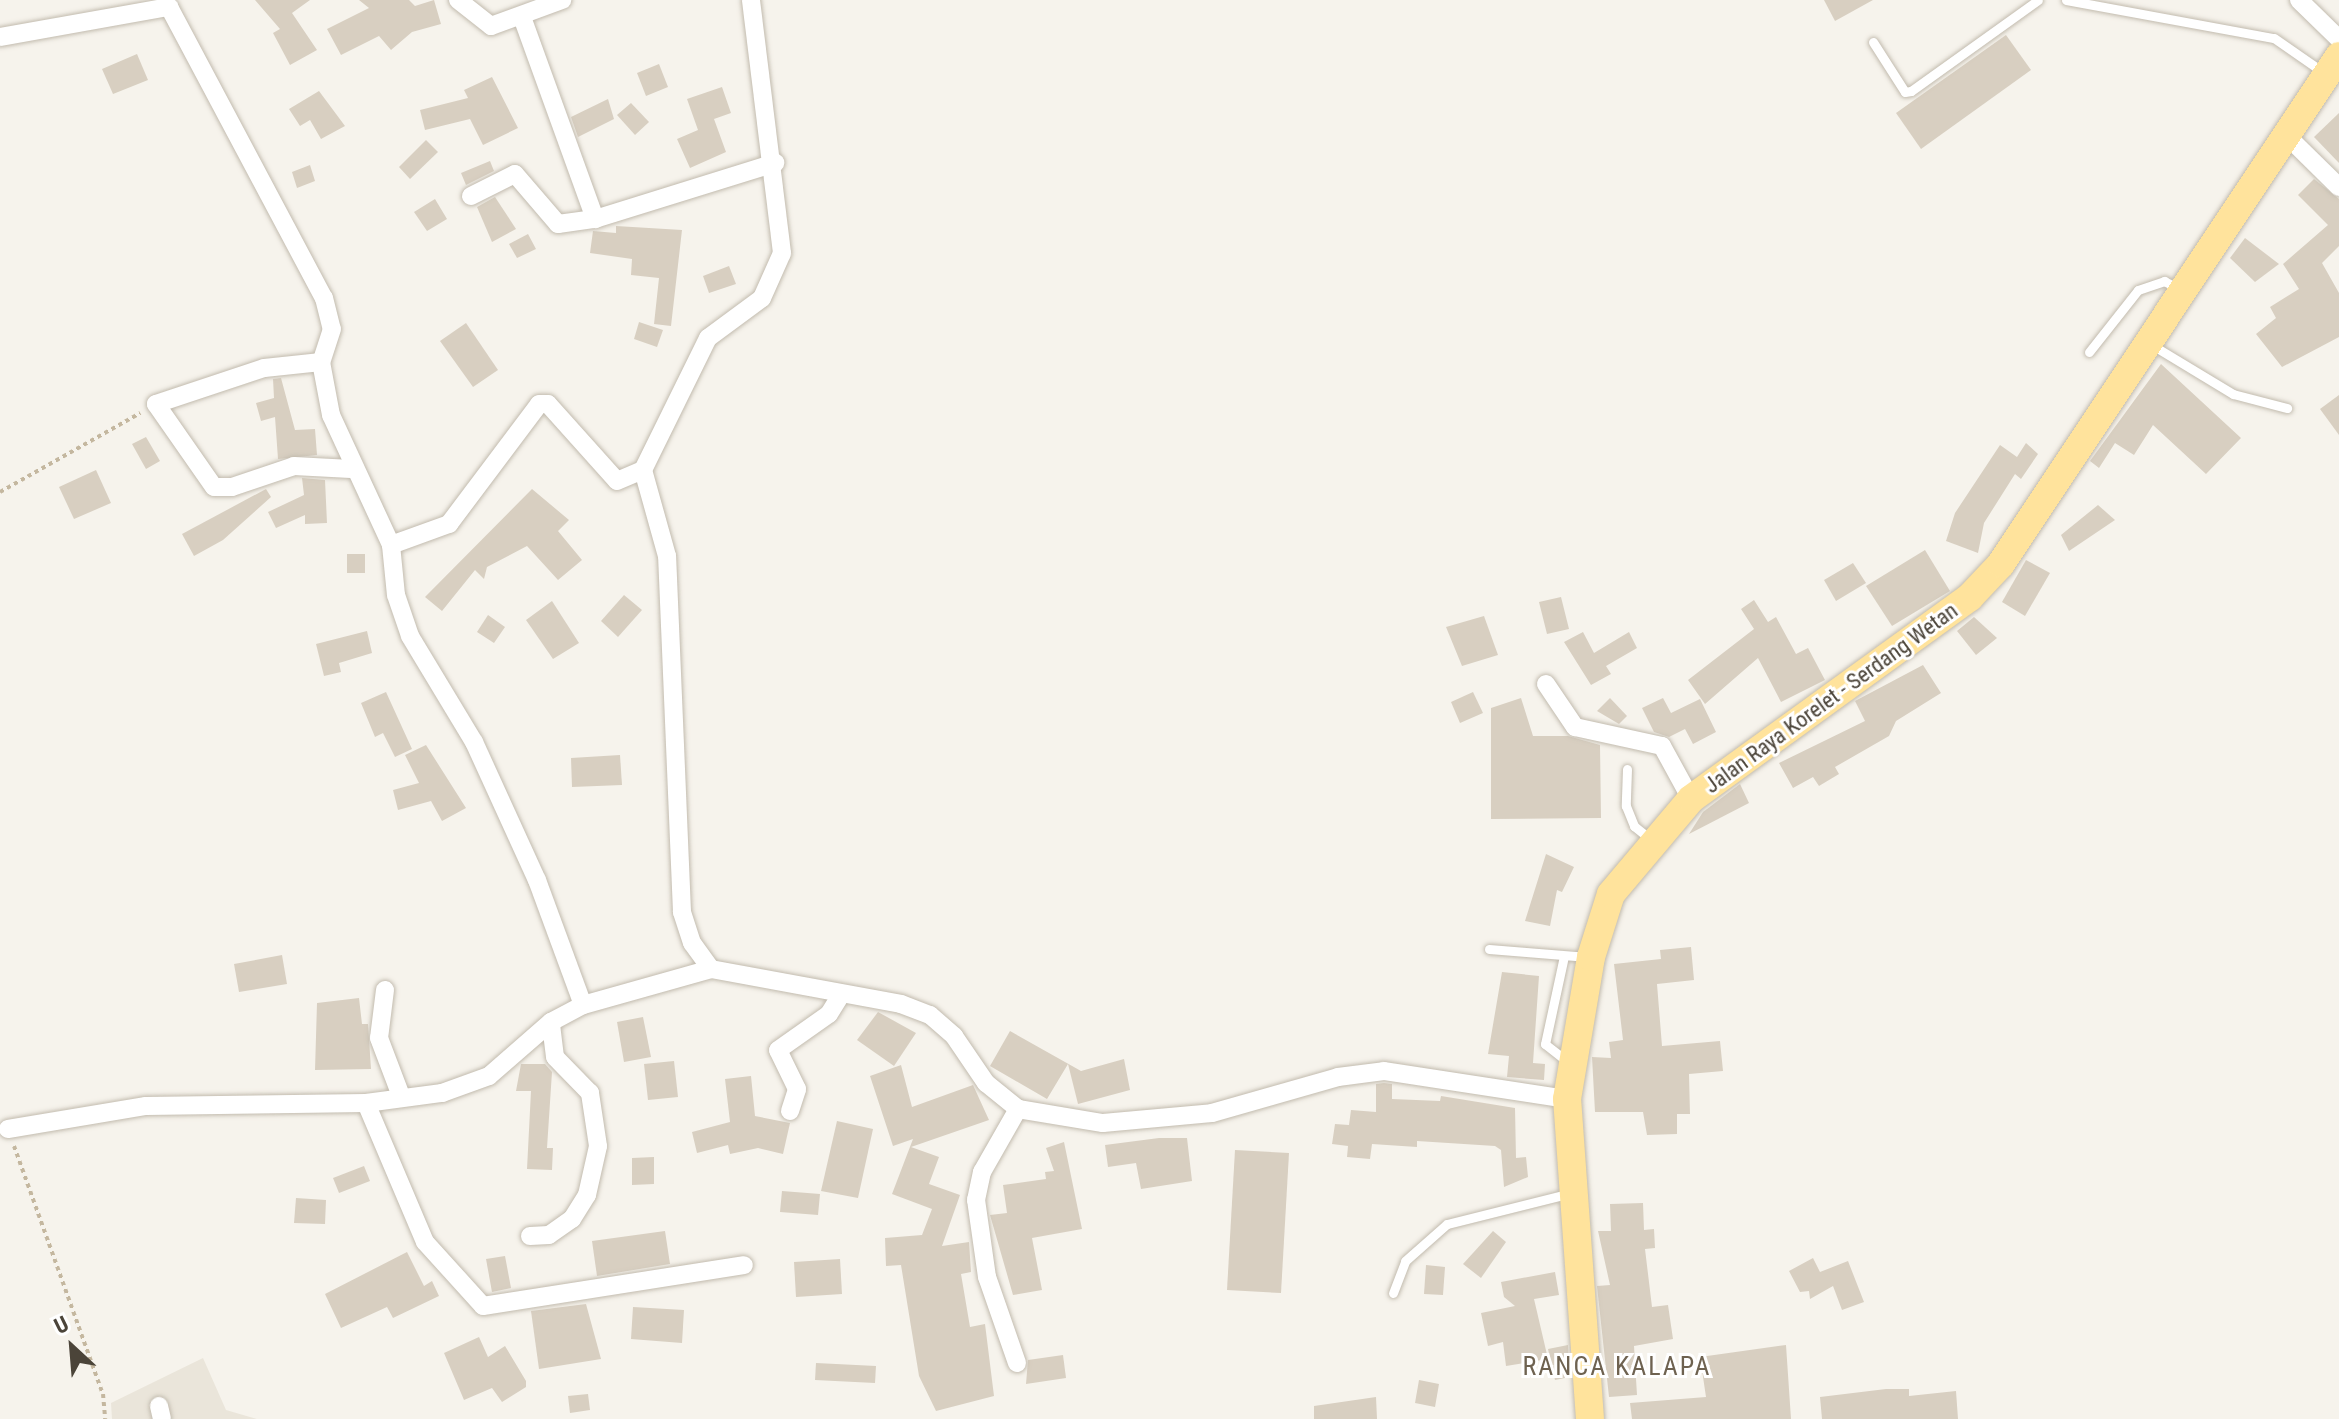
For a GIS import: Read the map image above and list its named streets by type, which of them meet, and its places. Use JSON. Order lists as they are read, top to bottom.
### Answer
{
  "streets": {
    "main road": ["Jalan Raya Korelet - Serdang Wetan"]
  },
  "districts": ["RANCA KALAPA"],
  "north": "top left"
}
